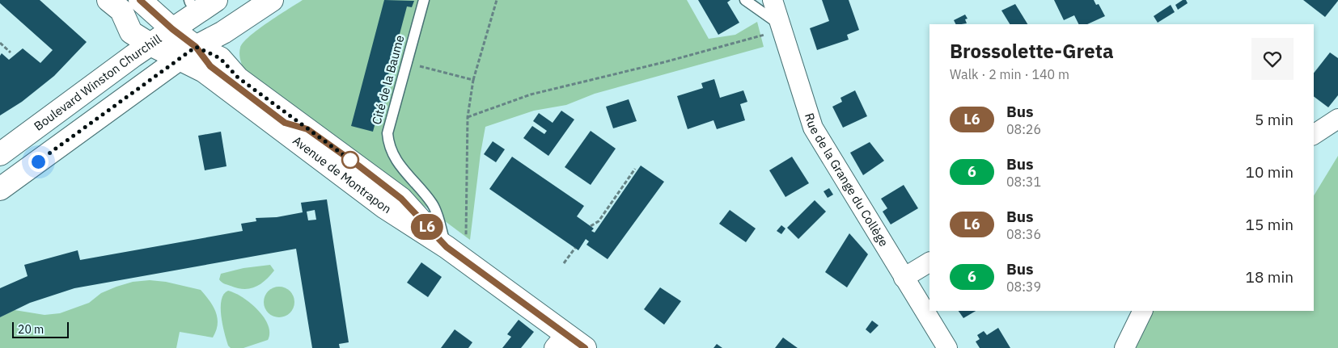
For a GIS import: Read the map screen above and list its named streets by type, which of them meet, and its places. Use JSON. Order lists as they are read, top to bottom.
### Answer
{
  "streets": {
    "street": ["Boulevard Winston Churchill", "Avenue de Montrapon", "Rue de la Grange du Collège"],
    "lane": ["Cité de la Baume"]
  },
  "crossings": [
    ["Cité de la Baume", "Avenue de Montrapon"]
  ],
  "lines": ["bus line L6"],
  "scale_bar": "20 m",
  "page": {
    "on_map": "L6",
    "heading": ["Brossolette-Greta", "Walk · 2 min · 140 m"],
    "list": [
      {
        "mark": "L6",
        "name": "Bus",
        "note": "08:26",
        "value": "5 min"
      },
      {
        "mark": "6",
        "name": "Bus",
        "note": "08:31",
        "value": "10 min"
      },
      {
        "mark": "L6",
        "name": "Bus",
        "note": "08:36",
        "value": "15 min"
      },
      {
        "mark": "6",
        "name": "Bus",
        "note": "08:39",
        "value": "18 min"
      }
    ],
    "scale": "20 m"
  }
}
